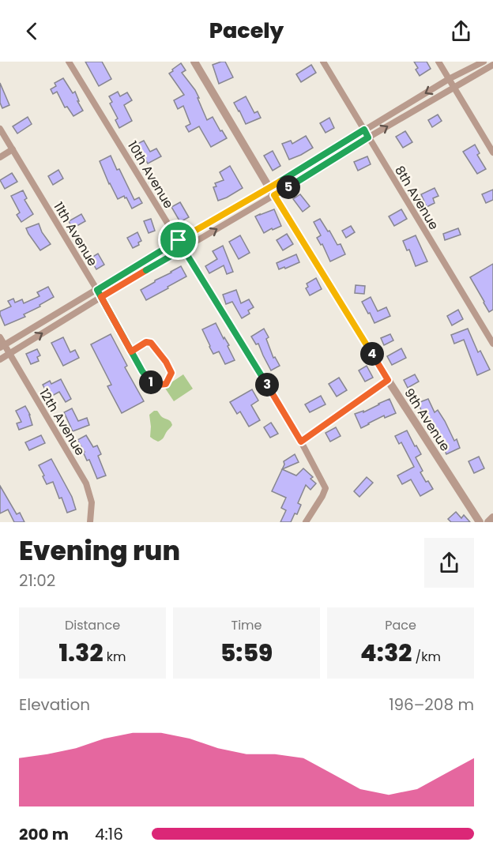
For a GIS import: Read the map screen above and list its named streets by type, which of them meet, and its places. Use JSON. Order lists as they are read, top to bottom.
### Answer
{
  "streets": {
    "street": [
      "10th Avenue",
      "8th Avenue",
      "11th Avenue",
      "9th Avenue",
      "12th Avenue"
    ]
  },
  "page": {
    "header": "Pacely",
    "pins": [
      "5",
      "4",
      "1",
      "3"
    ],
    "heading": ["Evening run", "21:02"],
    "stats": [
      ["Distance", "1.32 km"],
      ["Time", "5:59"],
      ["Pace", "4:32 /km"]
    ],
    "chart": ["Elevation", "196–208 m"],
    "list": [
      {
        "name": "200 m",
        "note": "4:16"
      }
    ]
  }
}
